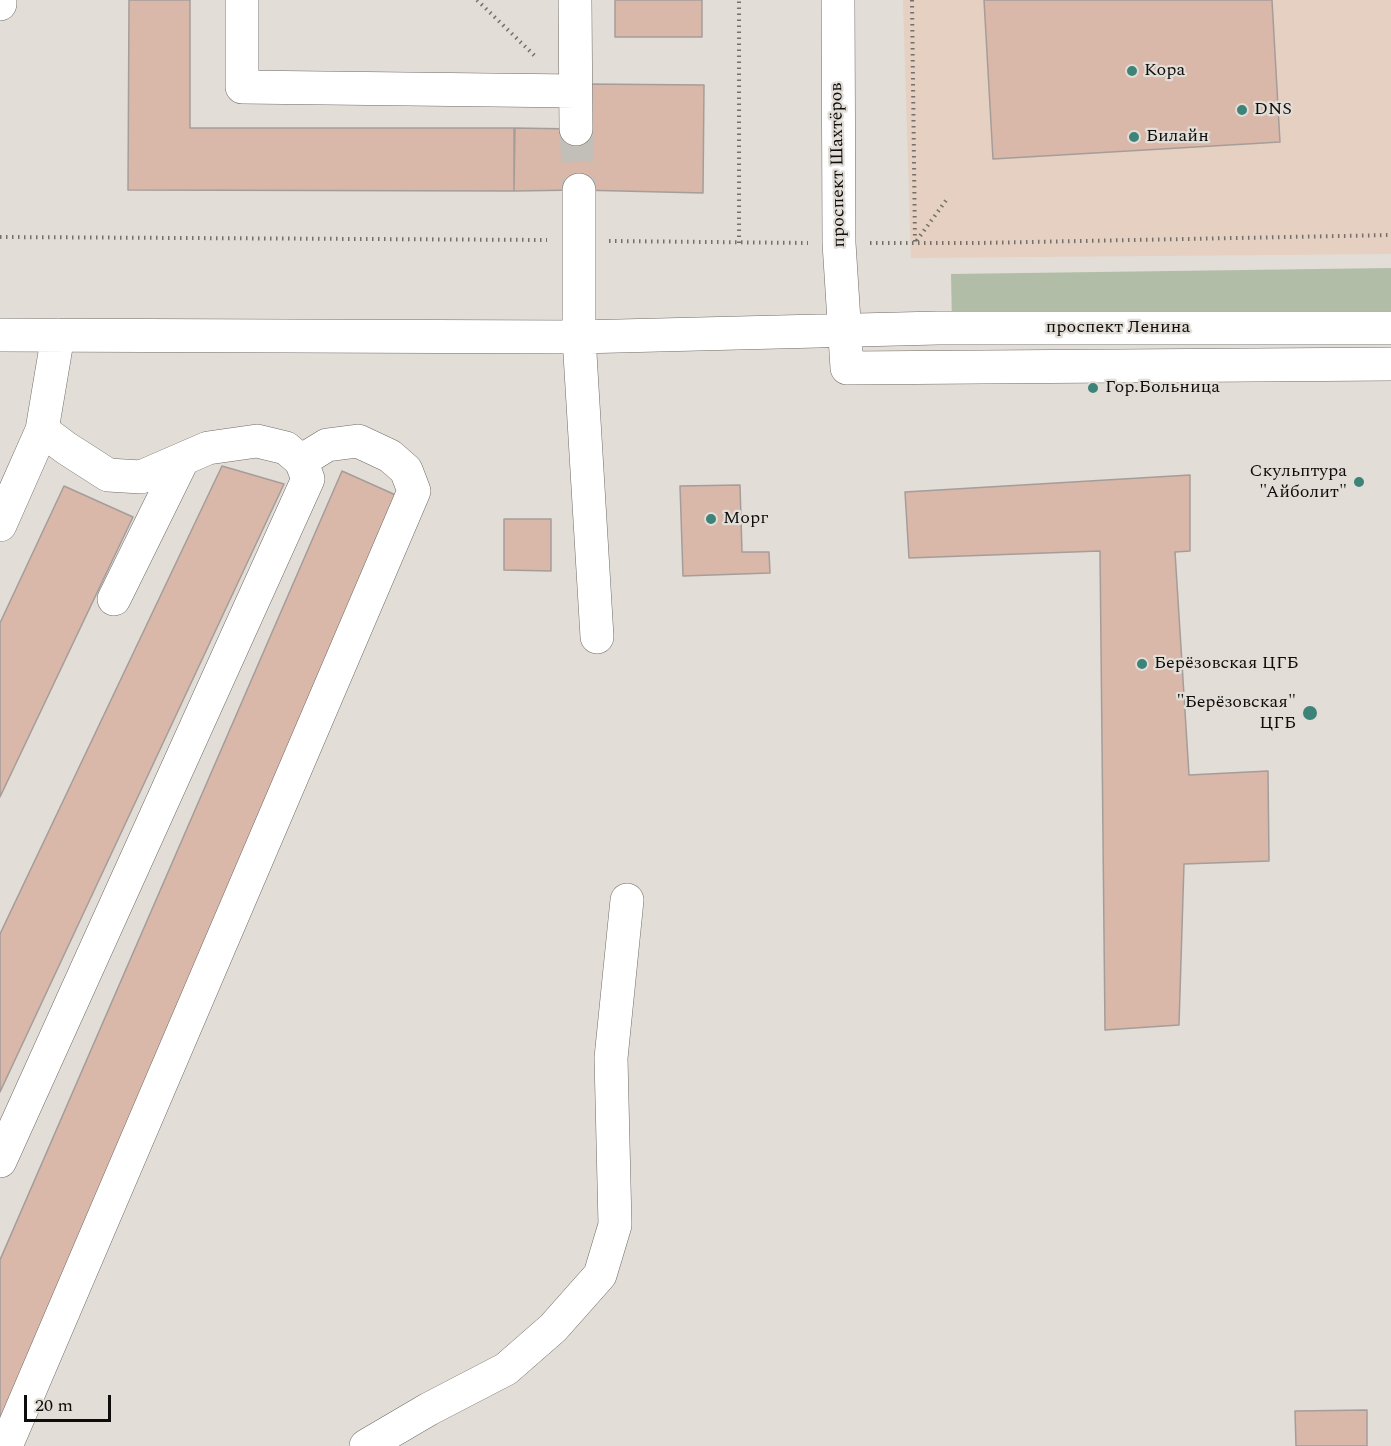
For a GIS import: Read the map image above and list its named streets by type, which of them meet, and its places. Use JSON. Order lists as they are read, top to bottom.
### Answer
{
  "streets": {
    "street": ["проспект Шахтёров", "проспект Ленина"]
  },
  "crossings": [
    ["проспект Шахтёров", "проспект Ленина"]
  ],
  "places": [
    "Кора",
    "DNS",
    "Билайн",
    "Гор.Больница",
    "Скульптура \"Айболит\"",
    "Морг",
    "Берёзовская ЦГБ",
    "\"Берёзовская\" ЦГБ"
  ],
  "scale_bar": "20 m"
}
